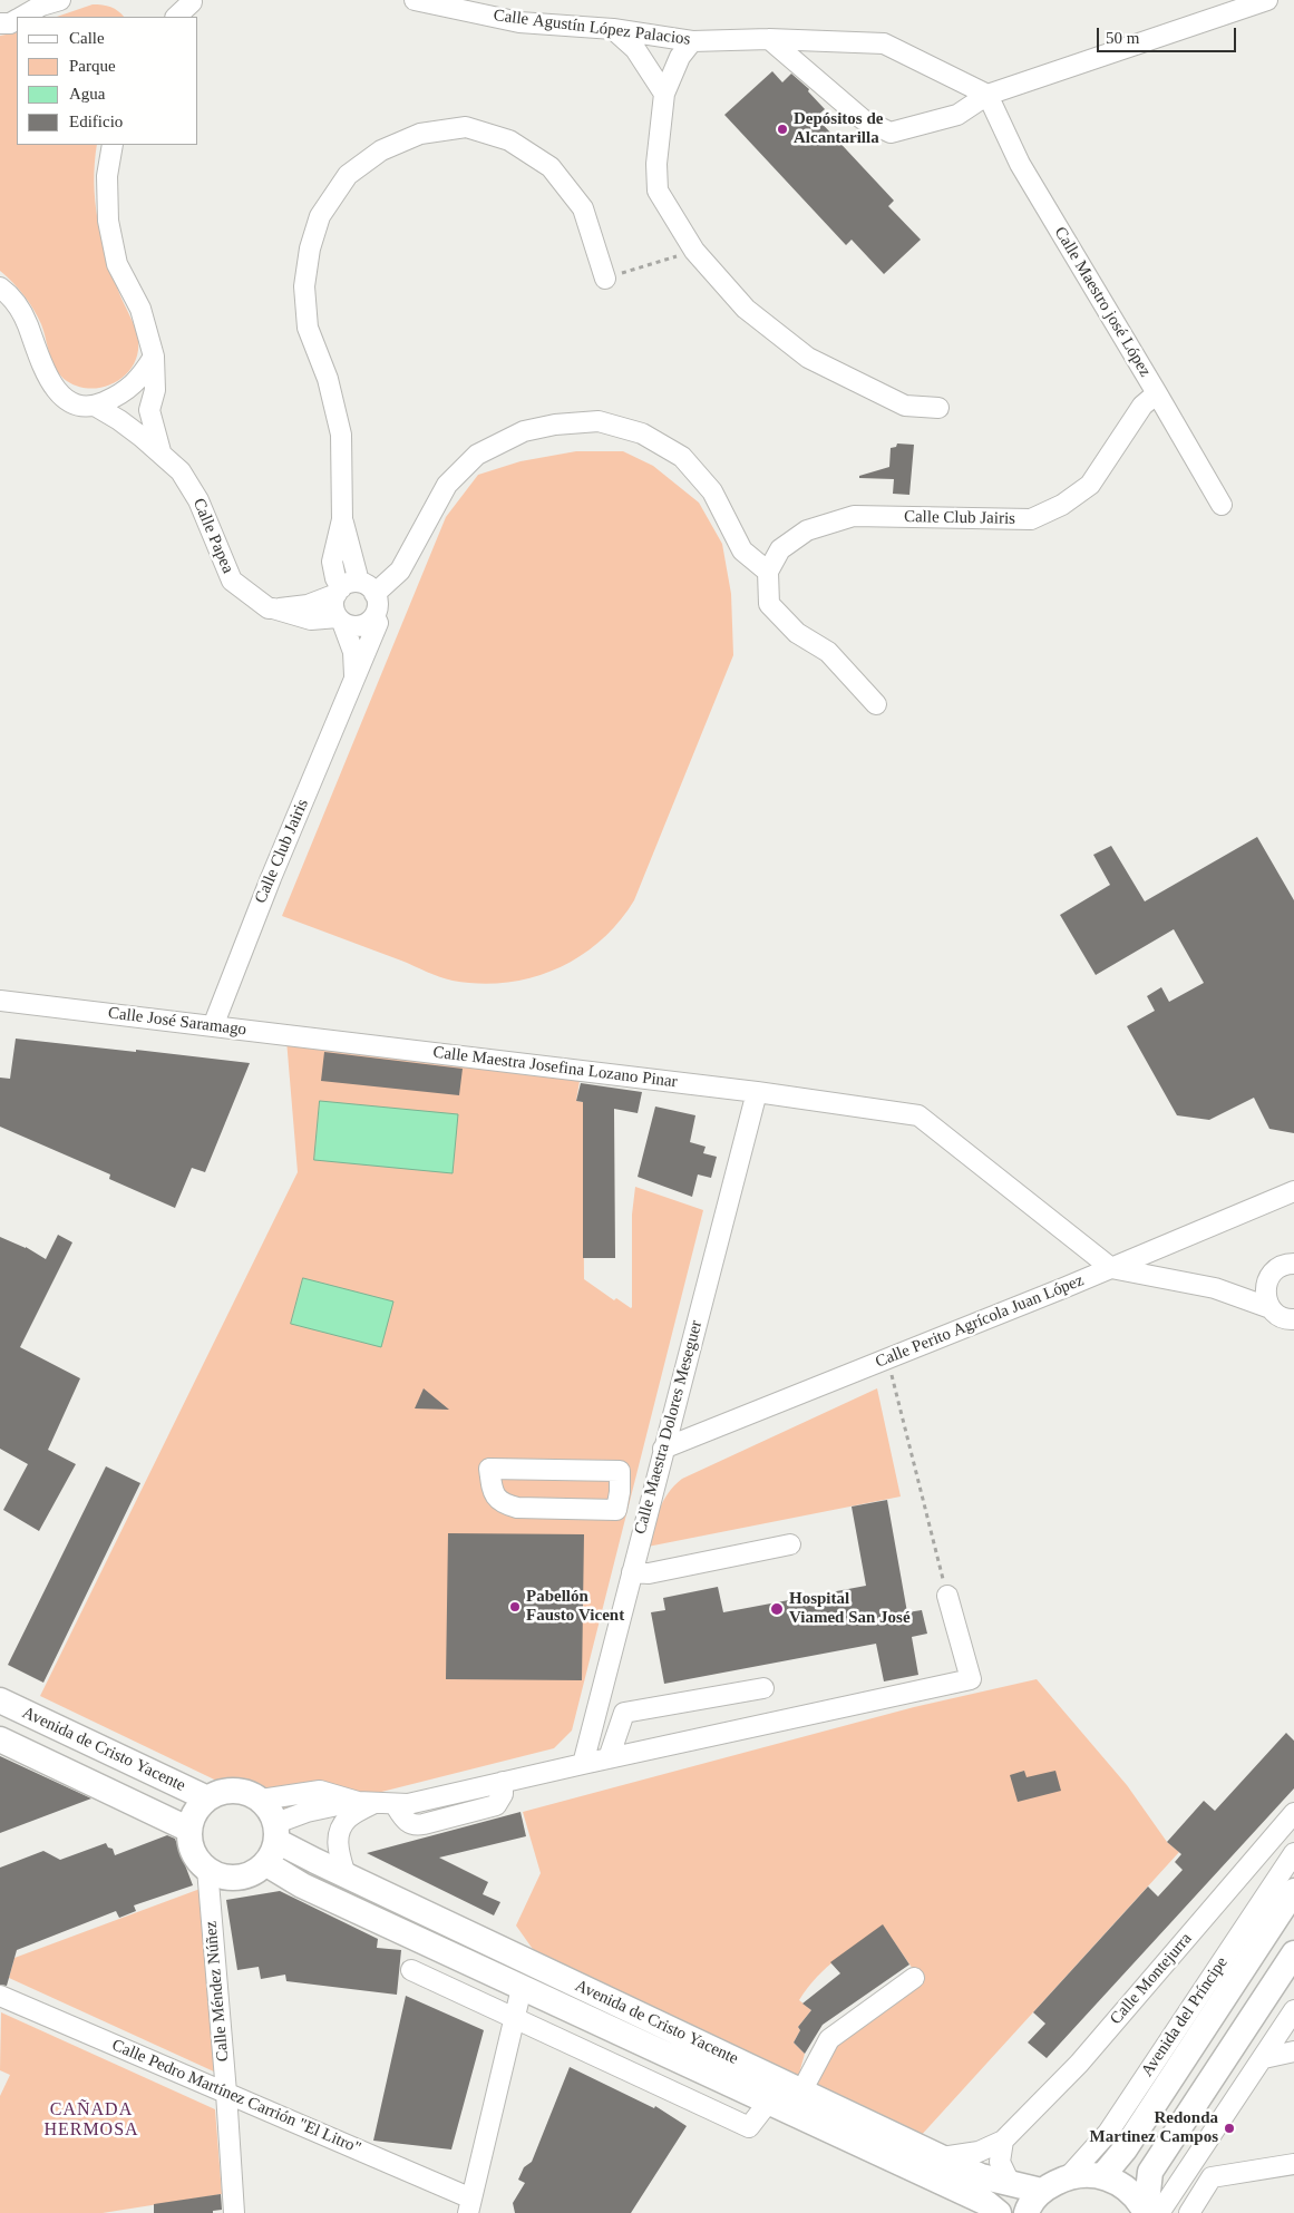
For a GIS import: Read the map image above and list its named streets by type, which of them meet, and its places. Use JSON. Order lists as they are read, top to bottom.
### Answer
{
  "streets": {
    "main road": ["Avenida de Cristo Yacente", "Avenida del Príncipe"],
    "street": [
      "Calle Agustín López Palacios",
      "Calle Maestro josé López",
      "Calle Club Jairis",
      "Calle Papea",
      "Calle José Saramago",
      "Calle Maestra Josefina Lozano Pinar",
      "Calle Perito Agrícola Juan López",
      "Calle Maestra Dolores Meseguer",
      "Calle Montejurra",
      "Calle Méndez Núñez",
      "Calle Pedro Martínez Carrión \"El Litro\""
    ]
  },
  "crossings": [
    ["Calle Agustín López Palacios", "Calle Maestro josé López"],
    ["Calle Maestro josé López", "Calle Club Jairis"],
    ["Calle Club Jairis", "Calle Papea"],
    ["Calle Club Jairis", "Calle José Saramago"],
    ["Calle José Saramago", "Calle Maestra Josefina Lozano Pinar"],
    ["Calle Maestra Josefina Lozano Pinar", "Calle Perito Agrícola Juan López"],
    ["Calle Maestra Josefina Lozano Pinar", "Calle Maestra Dolores Meseguer"],
    ["Calle Perito Agrícola Juan López", "Calle Maestra Dolores Meseguer"],
    ["Avenida de Cristo Yacente", "Calle Méndez Núñez"],
    ["Calle Méndez Núñez", "Calle Pedro Martínez Carrión \"El Litro\""]
  ],
  "districts": ["CAÑADA HERMOSA"],
  "places": [
    "Depósitos de Alcantarilla",
    "Pabellón Fausto Vicent",
    "Hospital Viamed San José",
    "Redonda Martinez Campos"
  ],
  "legend": [
    "Calle",
    "Parque",
    "Agua",
    "Edificio"
  ],
  "scale_bar": "50 m"
}
